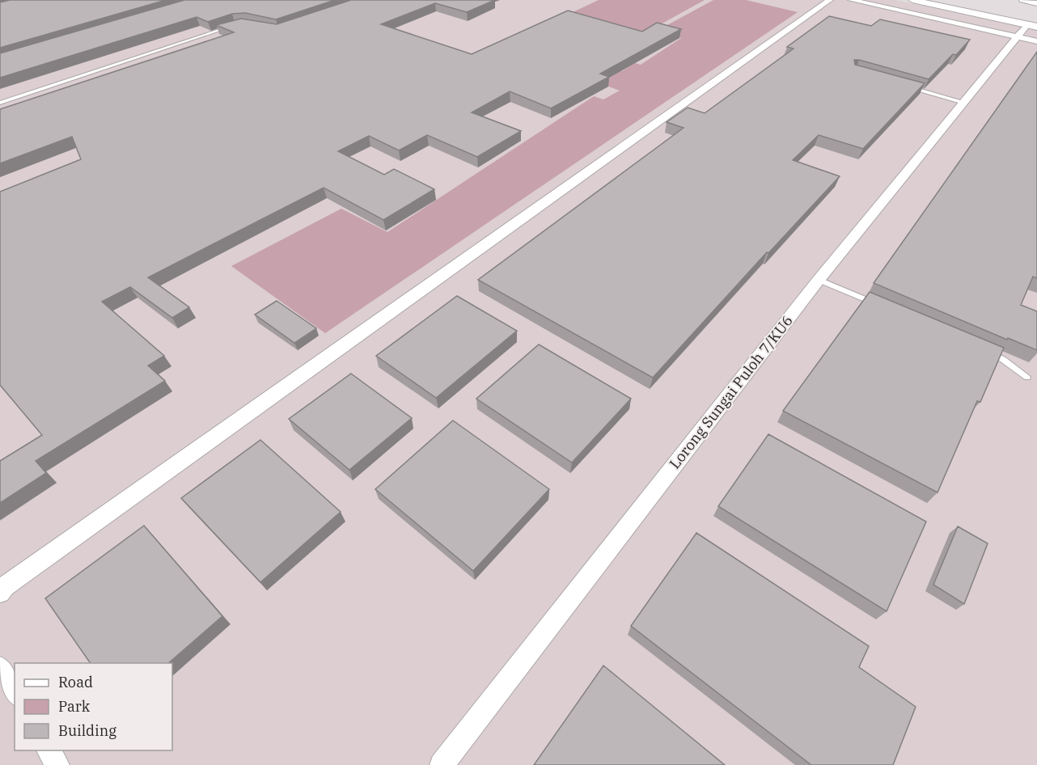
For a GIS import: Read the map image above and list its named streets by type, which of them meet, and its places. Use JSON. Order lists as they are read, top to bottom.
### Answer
{
  "streets": {
    "street": ["Lorong Sungai Puloh 7/KU6"]
  },
  "legend": ["Road", "Park", "Building"]
}
